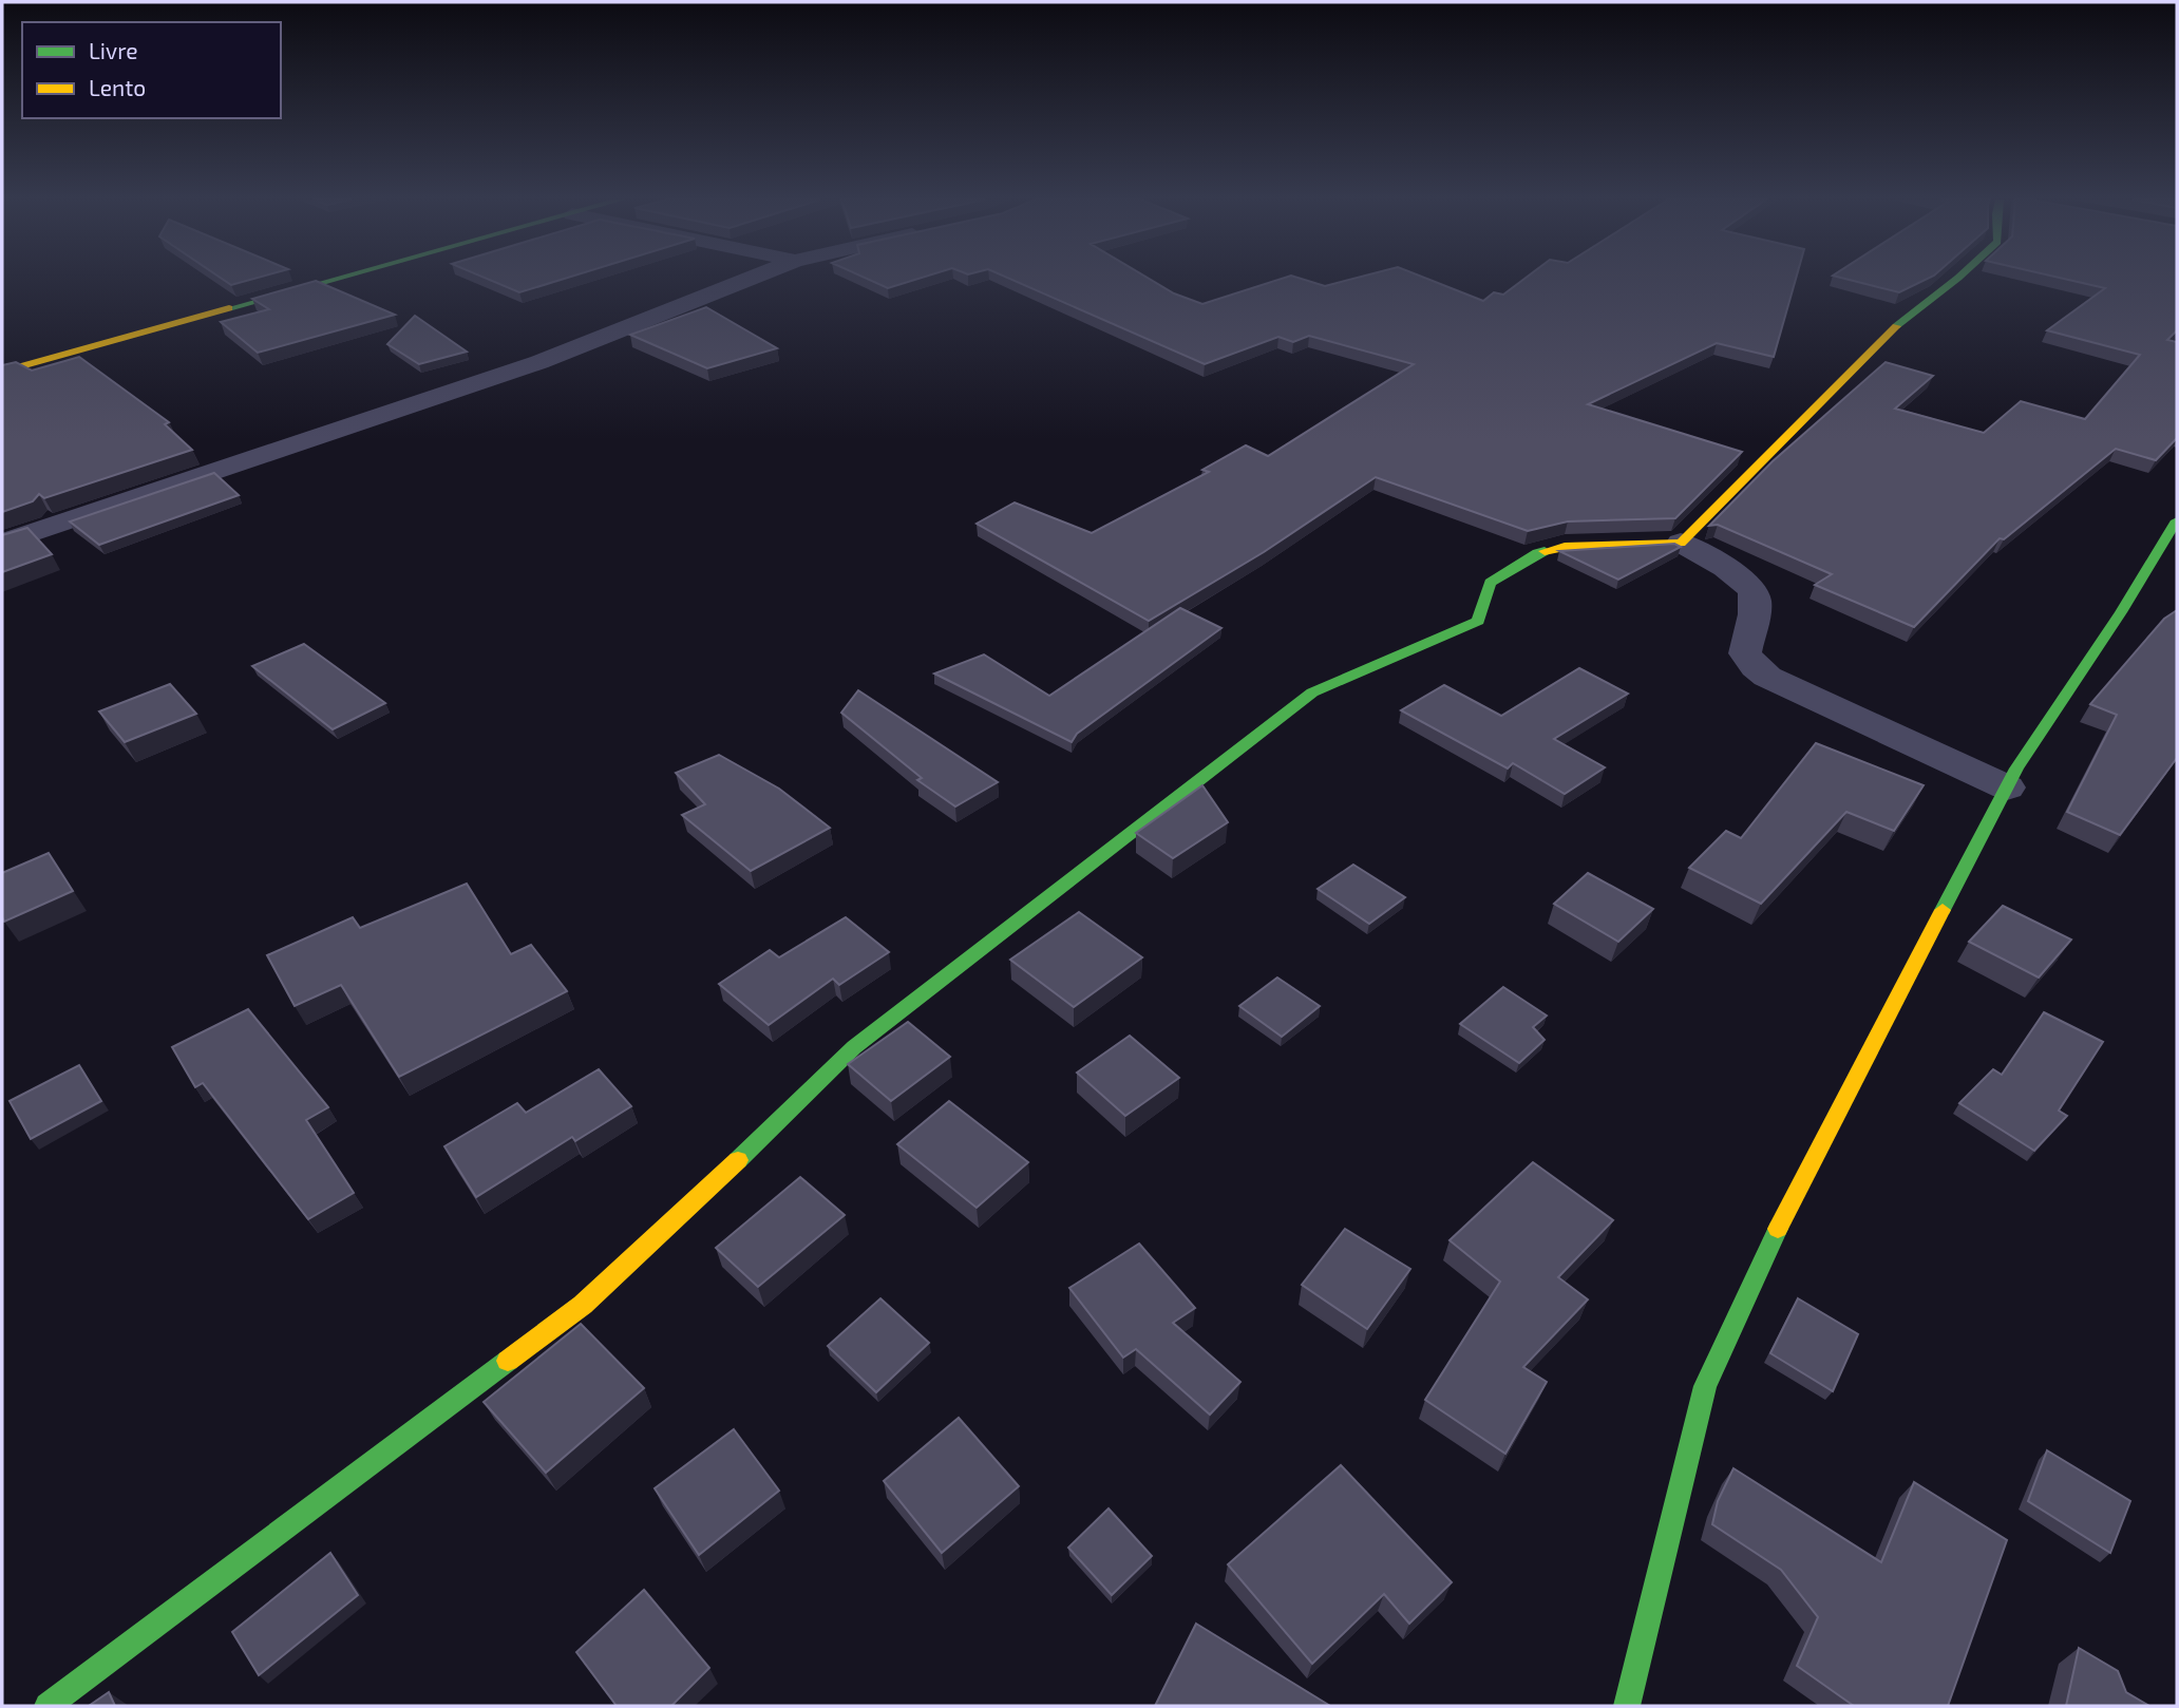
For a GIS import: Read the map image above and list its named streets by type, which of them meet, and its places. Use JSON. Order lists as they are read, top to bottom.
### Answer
{
  "legend": ["Livre", "Lento"]
}
